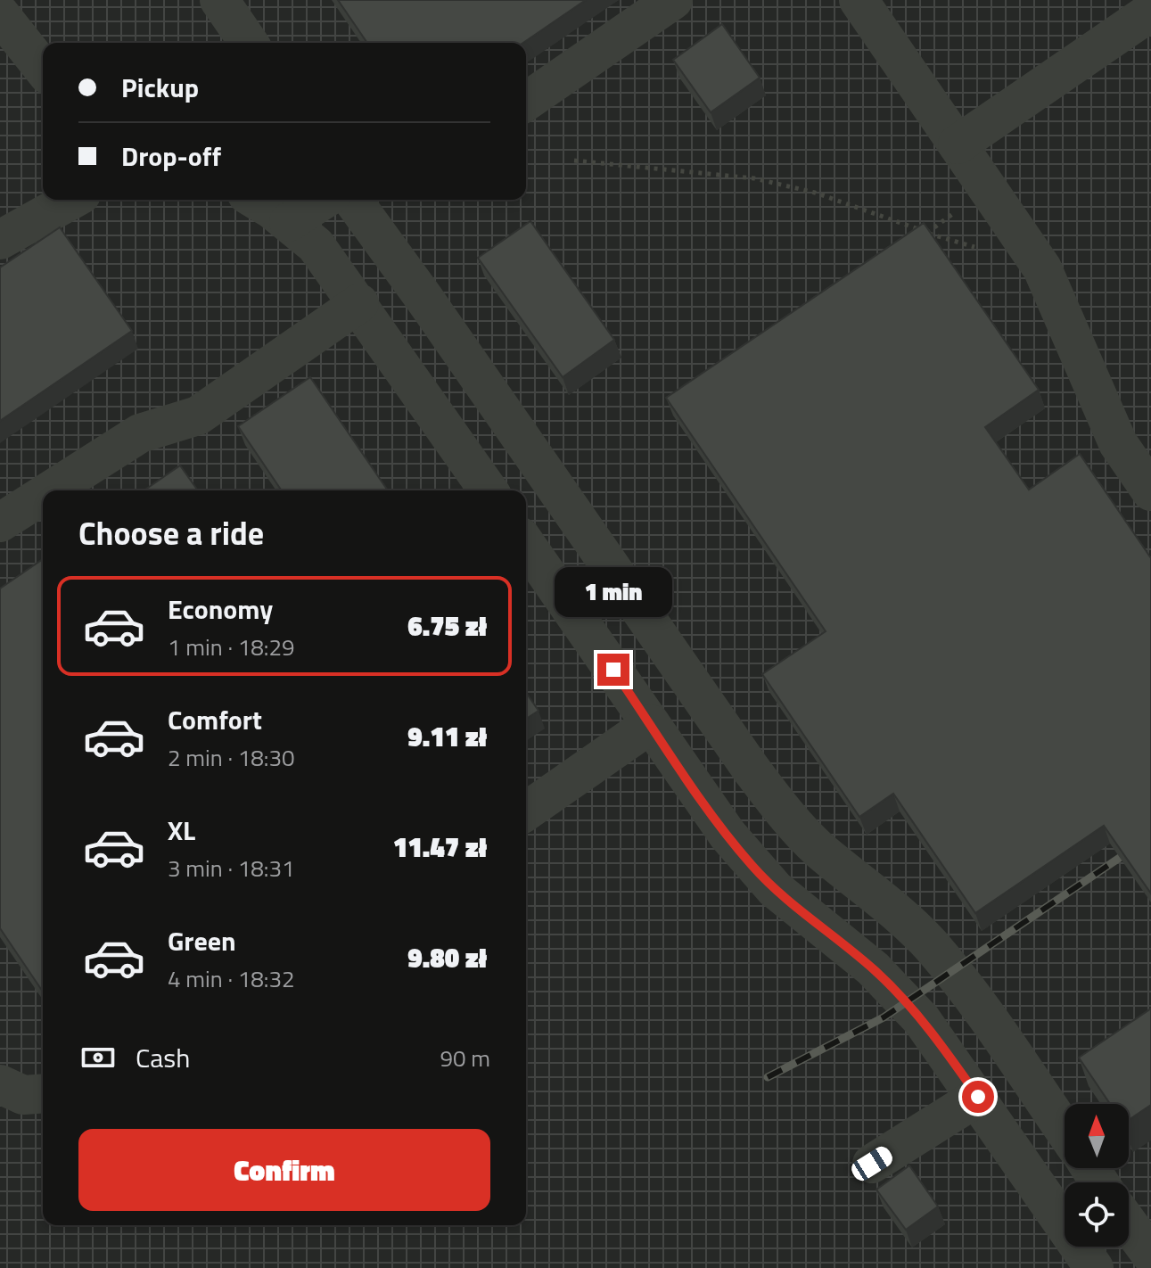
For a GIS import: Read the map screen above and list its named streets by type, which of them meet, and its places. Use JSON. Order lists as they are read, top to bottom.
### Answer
{
  "north": "top",
  "page": {
    "banner": ["Pickup", "Drop-off"],
    "heading": "Choose a ride",
    "bubble": "1 min",
    "list": [
      {
        "name": "Economy",
        "note": "1 min · 18:29",
        "value": "6.75 zł"
      },
      {
        "name": "Comfort",
        "note": "2 min · 18:30",
        "value": "9.11 zł"
      },
      {
        "name": "XL",
        "note": "3 min · 18:31",
        "value": "11.47 zł"
      },
      {
        "name": "Green",
        "note": "4 min · 18:32",
        "value": "9.80 zł"
      }
    ],
    "pay": ["Cash", "90 m"],
    "buttons": "Confirm"
  }
}
